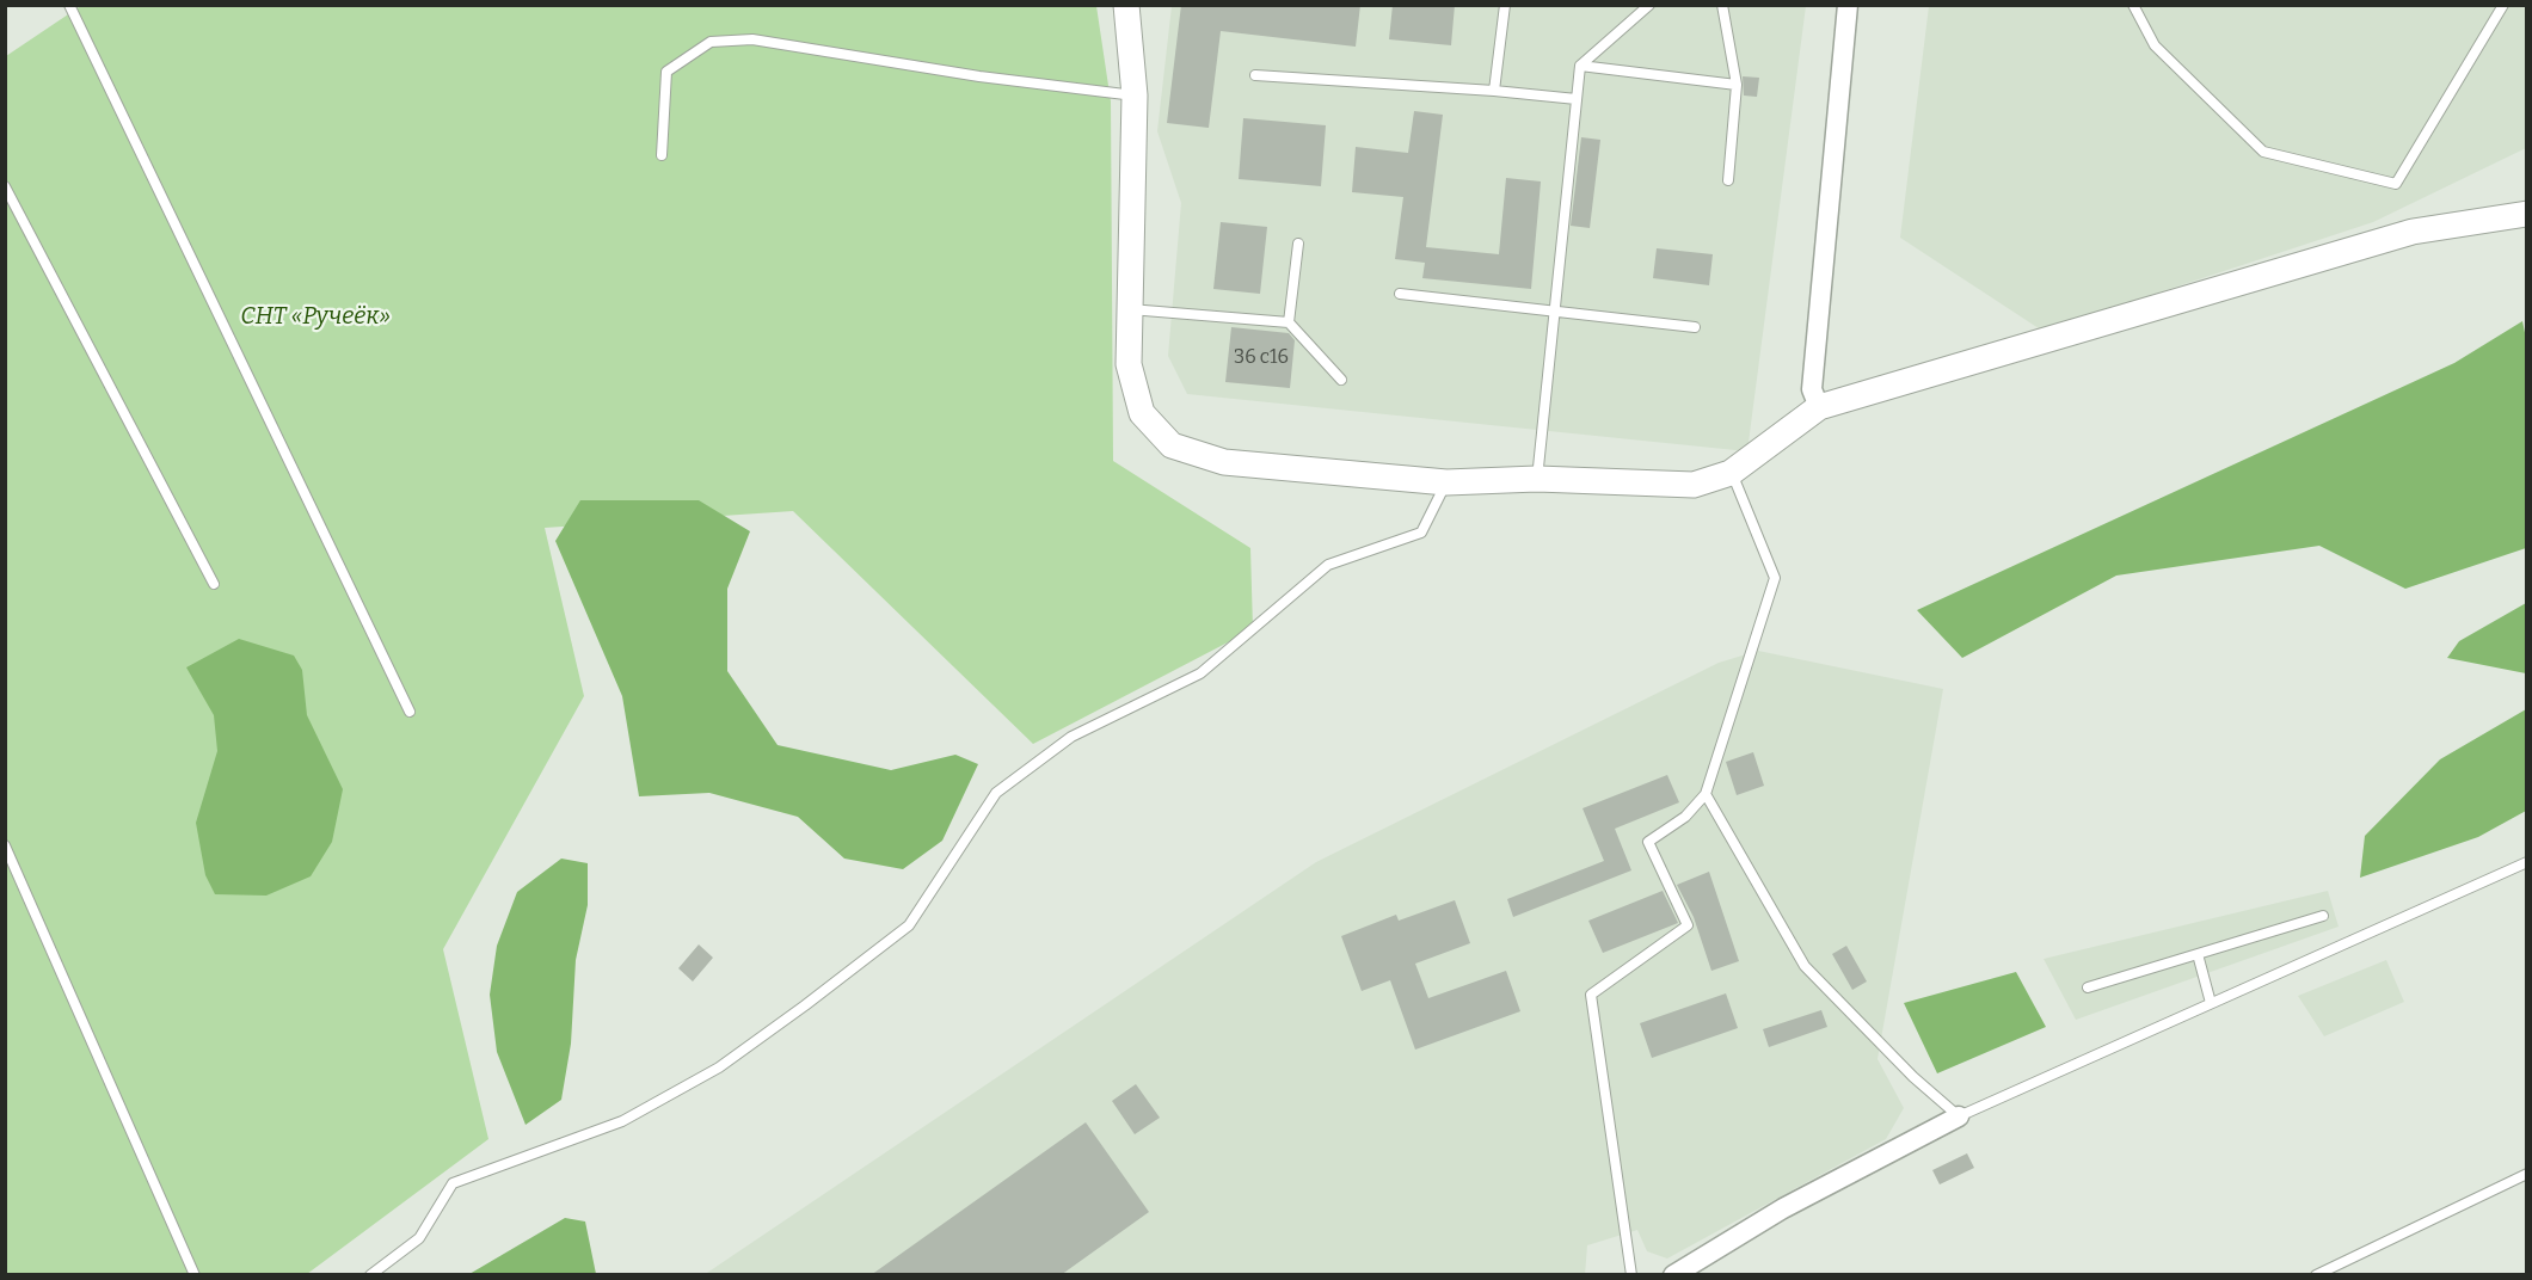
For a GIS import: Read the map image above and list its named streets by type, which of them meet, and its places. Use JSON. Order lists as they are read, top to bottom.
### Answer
{
  "parks": ["СНТ «Ручеёк»"],
  "house_numbers": ["36 с16"]
}
